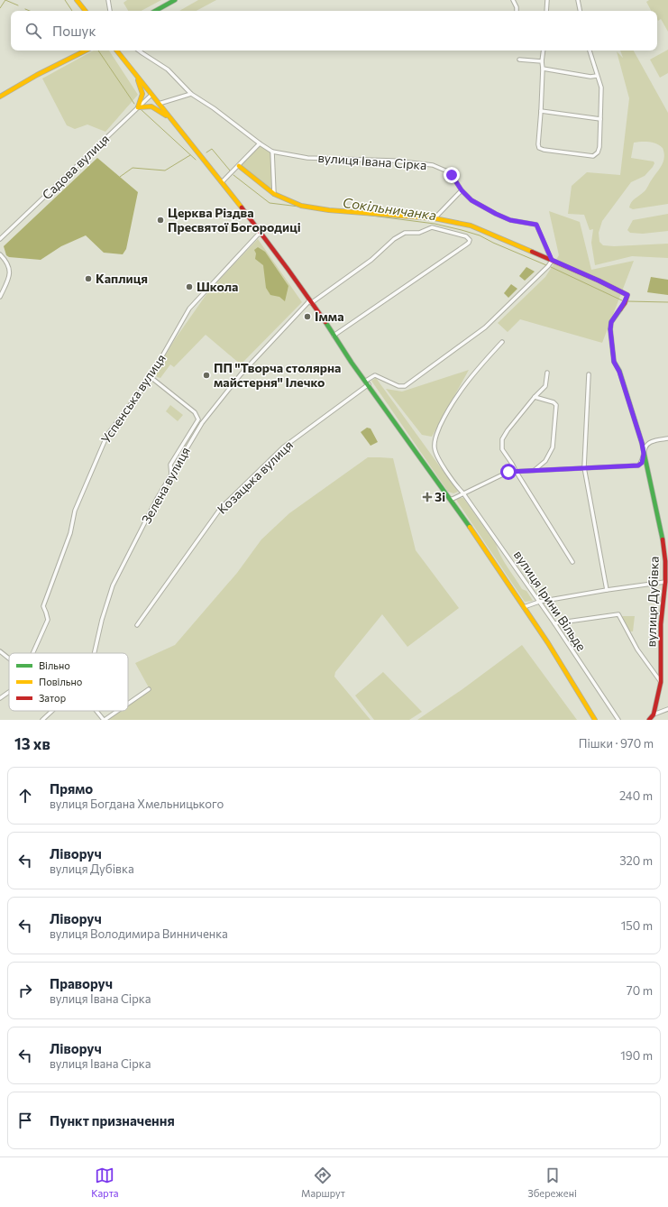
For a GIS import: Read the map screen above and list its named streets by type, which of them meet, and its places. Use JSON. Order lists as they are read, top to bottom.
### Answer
{
  "streets": {
    "main road": ["вулиця Дубівка"],
    "street": [
      "вулиця Івана Сірка",
      "Садова вулиця",
      "Успенська вулиця",
      "Козацька вулиця",
      "Зелена вулиця",
      "вулиця Ірини Вільде"
    ]
  },
  "crossings": [
    ["вулиця Івана Сірка", "вулиця Дубівка"]
  ],
  "water": ["Сокільничанка"],
  "places": {
    "other": [
      "Церква Різдва Пресвятої Богородиці",
      "Каплиця",
      "Школа",
      "Імма",
      "ПП \"Творча столярна майстерня\" Ілечко"
    ],
    "health": ["3і"]
  },
  "legend": ["Вільно", "Повільно", "Затор"],
  "page": {
    "search": "Пошук",
    "heading": ["13 хв", "Пішки · 970 m"],
    "list": [
      ["Прямо", "вулиця Богдана Хмельницького", "240 m"],
      ["Ліворуч", "вулиця Дубівка", "320 m"],
      ["Ліворуч", "вулиця Володимира Винниченка", "150 m"],
      ["Праворуч", "вулиця Івана Сірка", "70 m"],
      ["Ліворуч", "вулиця Івана Сірка", "190 m"],
      "Пункт призначення"
    ],
    "nav": ["Карта", "Маршрут", "Збережені"]
  }
}
